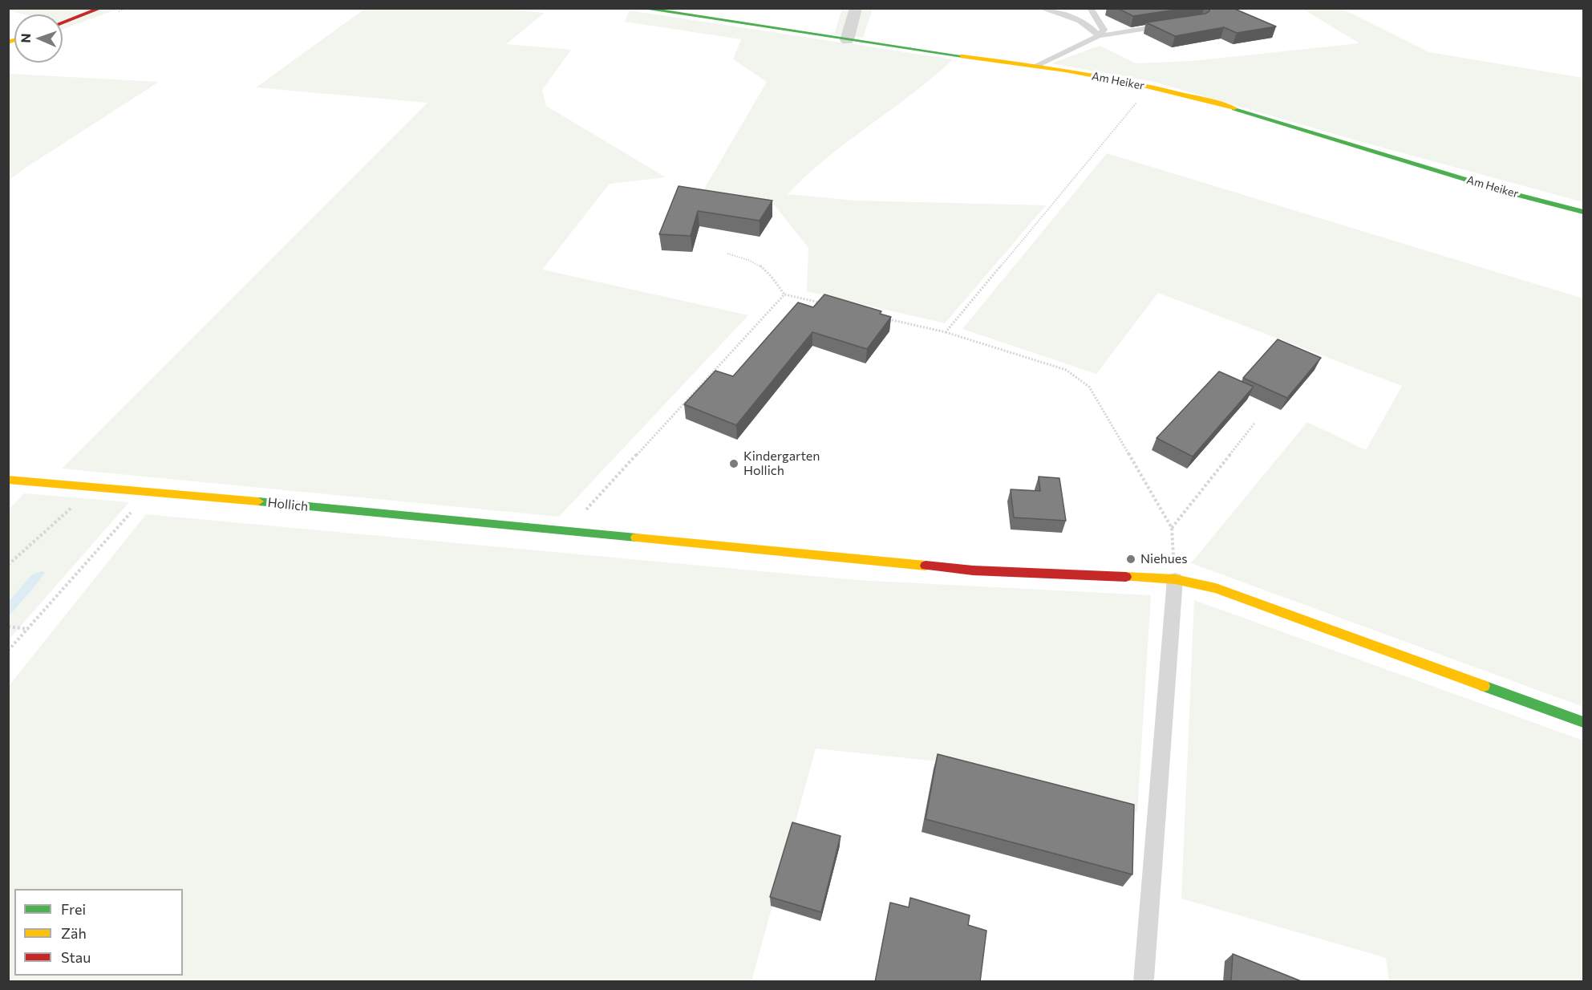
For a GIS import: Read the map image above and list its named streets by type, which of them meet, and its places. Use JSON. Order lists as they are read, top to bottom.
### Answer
{
  "streets": {
    "street": ["Am Heiker", "Hollich"]
  },
  "places": ["Kindergarten Hollich", "Niehues"],
  "legend": ["Frei", "Zäh", "Stau"],
  "north": "left"
}
